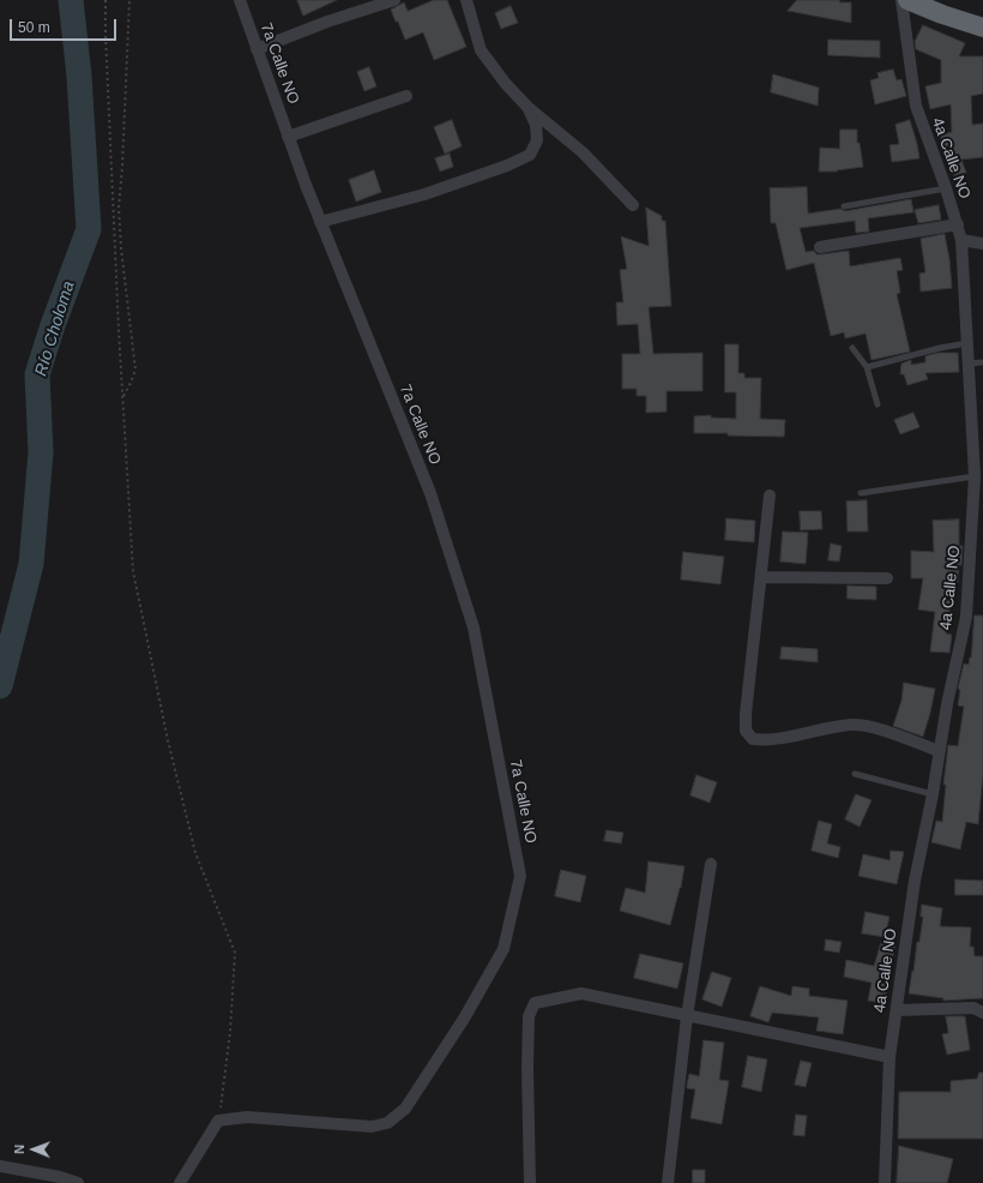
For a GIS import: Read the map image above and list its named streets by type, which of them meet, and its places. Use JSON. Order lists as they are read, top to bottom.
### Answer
{
  "streets": {
    "street": ["7a Calle NO", "4a Calle NO"]
  },
  "water": ["Río Choloma"],
  "scale_bar": "50 m",
  "north": "left"
}
